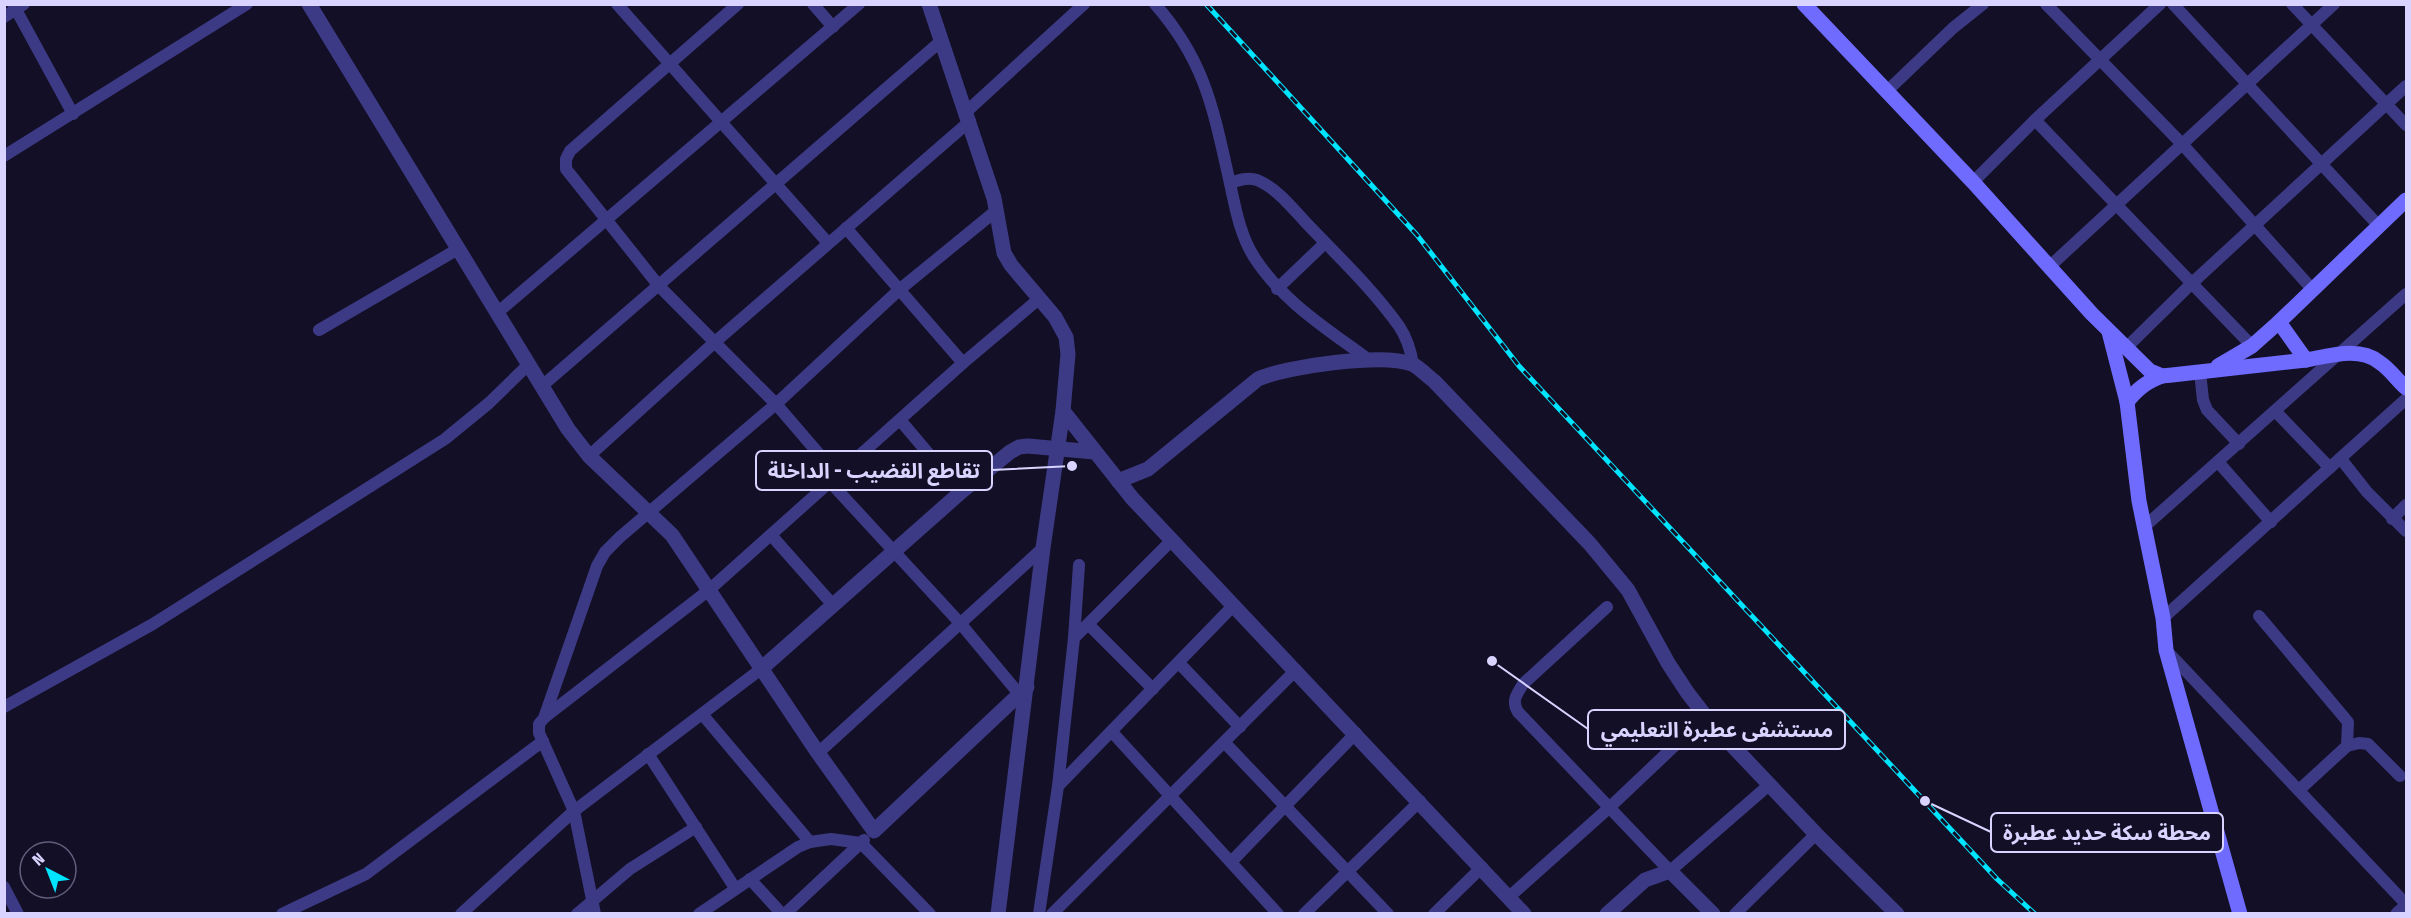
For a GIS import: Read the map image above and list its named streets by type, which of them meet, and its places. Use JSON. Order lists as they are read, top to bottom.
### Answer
{
  "places": ["تقاطع القضيب - الداخلة", "مستشفى عطبرة التعليمي", "محطة سكة حديد عطبرة"],
  "north": "top left"
}
